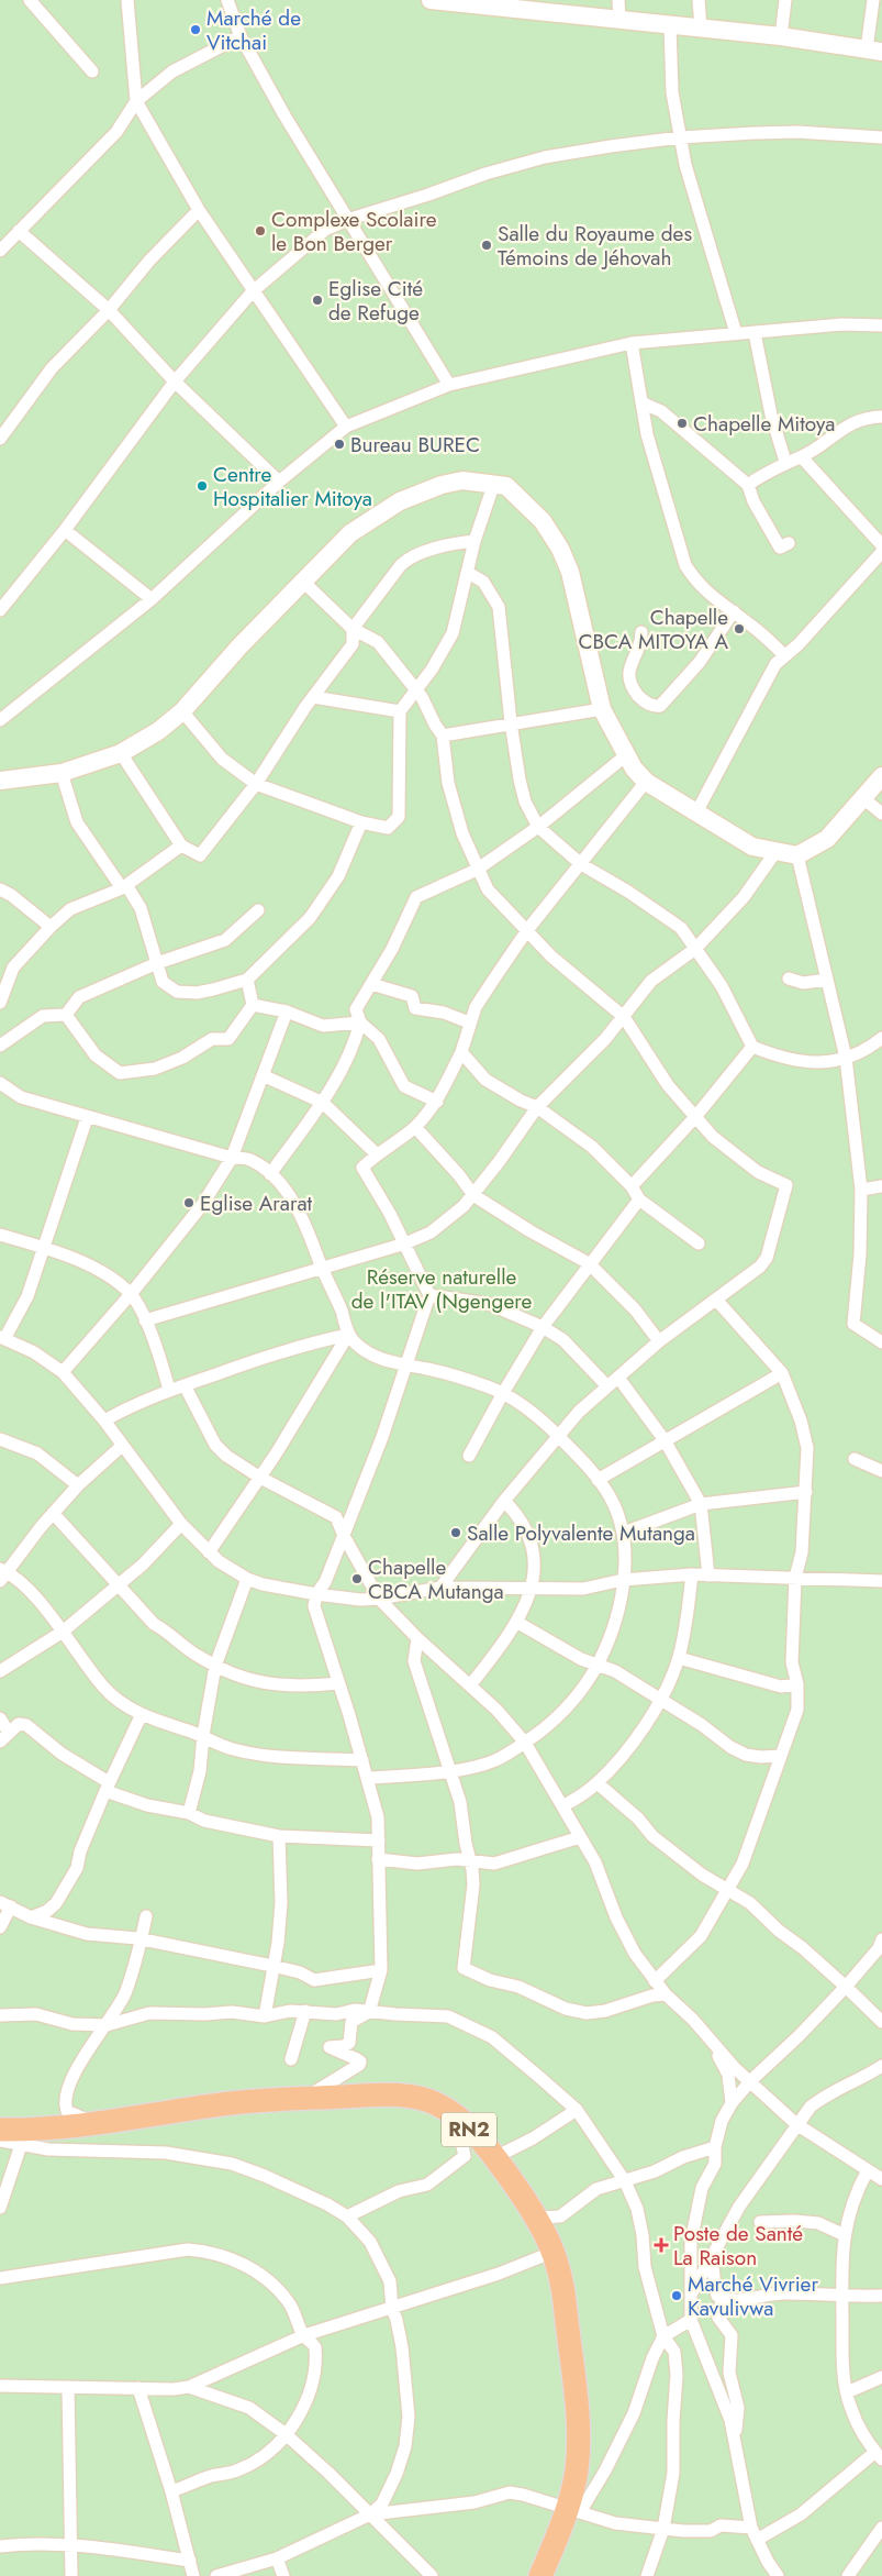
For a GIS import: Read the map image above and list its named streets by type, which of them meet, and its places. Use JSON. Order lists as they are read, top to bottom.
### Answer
{
  "streets": {
    "highway": ["RN2"]
  },
  "parks": ["Réserve naturelle de l'ITAV (Ngengere"],
  "places": {
    "other": [
      "Marché de Vitchai",
      "Complexe Scolaire le Bon Berger",
      "Salle du Royaume des Témoins de Jéhovah",
      "Eglise Cité de Refuge",
      "Chapelle Mitoya",
      "Bureau BUREC",
      "Centre Hospitalier Mitoya",
      "Chapelle CBCA MITOYA A",
      "Eglise Ararat",
      "Salle Polyvalente Mutanga",
      "Chapelle CBCA Mutanga",
      "Marché Vivrier Kavulivwa"
    ],
    "health": ["Poste de Santé La Raison"]
  }
}
